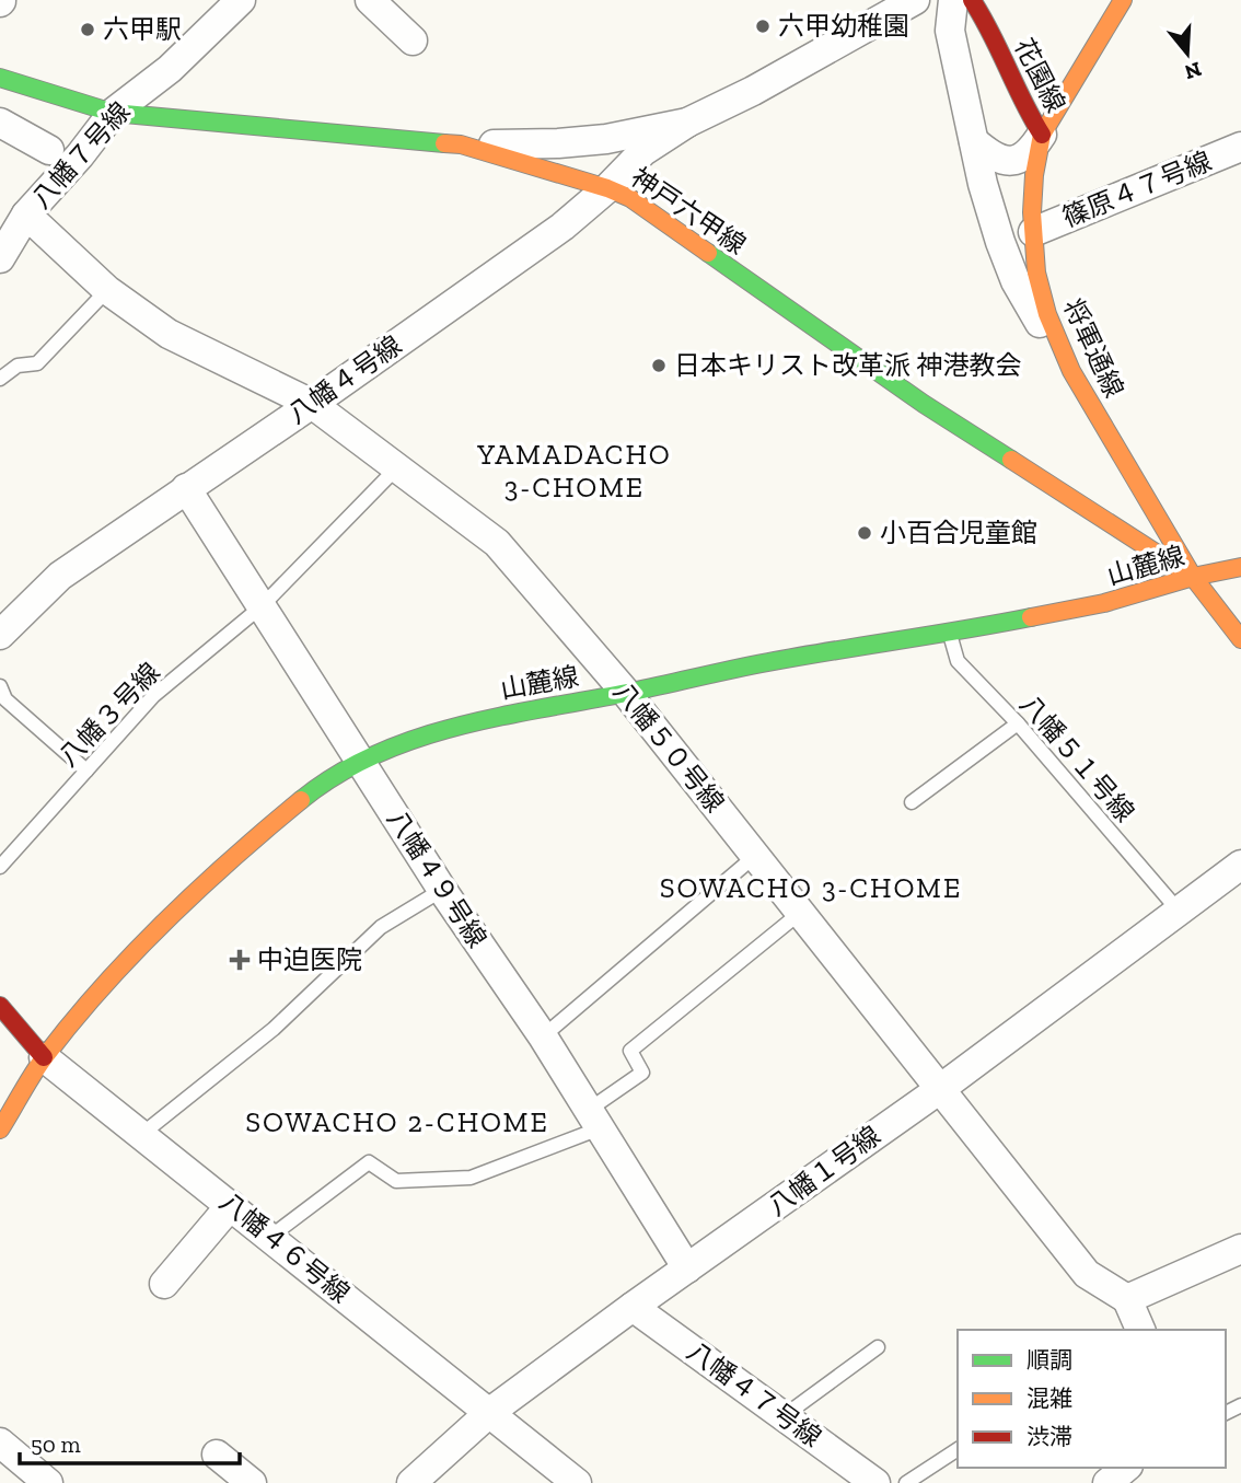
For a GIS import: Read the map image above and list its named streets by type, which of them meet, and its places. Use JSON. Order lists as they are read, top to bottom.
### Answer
{
  "streets": {
    "main road": [
      "花園線",
      "神戸六甲線",
      "将軍通線",
      "山麓線",
      "八幡４６号線"
    ],
    "street": [
      "八幡７号線",
      "篠原４７号線",
      "八幡４号線",
      "八幡５０号線",
      "八幡４９号線",
      "八幡１号線",
      "八幡４７号線"
    ],
    "lane": ["八幡３号線", "八幡５１号線"]
  },
  "crossings": [
    ["花園線", "将軍通線"],
    ["八幡７号線", "神戸六甲線"],
    ["八幡７号線", "八幡５０号線"],
    ["篠原４７号線", "将軍通線"],
    ["神戸六甲線", "将軍通線"],
    ["神戸六甲線", "八幡４号線"],
    ["神戸六甲線", "山麓線"],
    ["将軍通線", "山麓線"],
    ["八幡４号線", "八幡５０号線"],
    ["八幡４号線", "八幡４９号線"],
    ["山麓線", "八幡５０号線"],
    ["山麓線", "八幡５１号線"],
    ["山麓線", "八幡４９号線"],
    ["山麓線", "八幡４６号線"],
    ["八幡３号線", "八幡５０号線"],
    ["八幡３号線", "八幡４９号線"],
    ["八幡５０号線", "八幡１号線"],
    ["八幡５１号線", "八幡１号線"],
    ["八幡４９号線", "八幡１号線"],
    ["八幡１号線", "八幡４６号線"],
    ["八幡１号線", "八幡４７号線"]
  ],
  "districts": ["YAMADACHO 3-CHOME", "SOWACHO 3-CHOME", "SOWACHO 2-CHOME"],
  "places": {
    "other": [
      "六甲幼稚園",
      "六甲駅",
      "日本キリスト改革派 神港教会",
      "小百合児童館"
    ],
    "health": ["中迫医院"]
  },
  "legend": ["順調", "混雑", "渋滞"],
  "scale_bar": "50 m",
  "north": "bottom"
}
